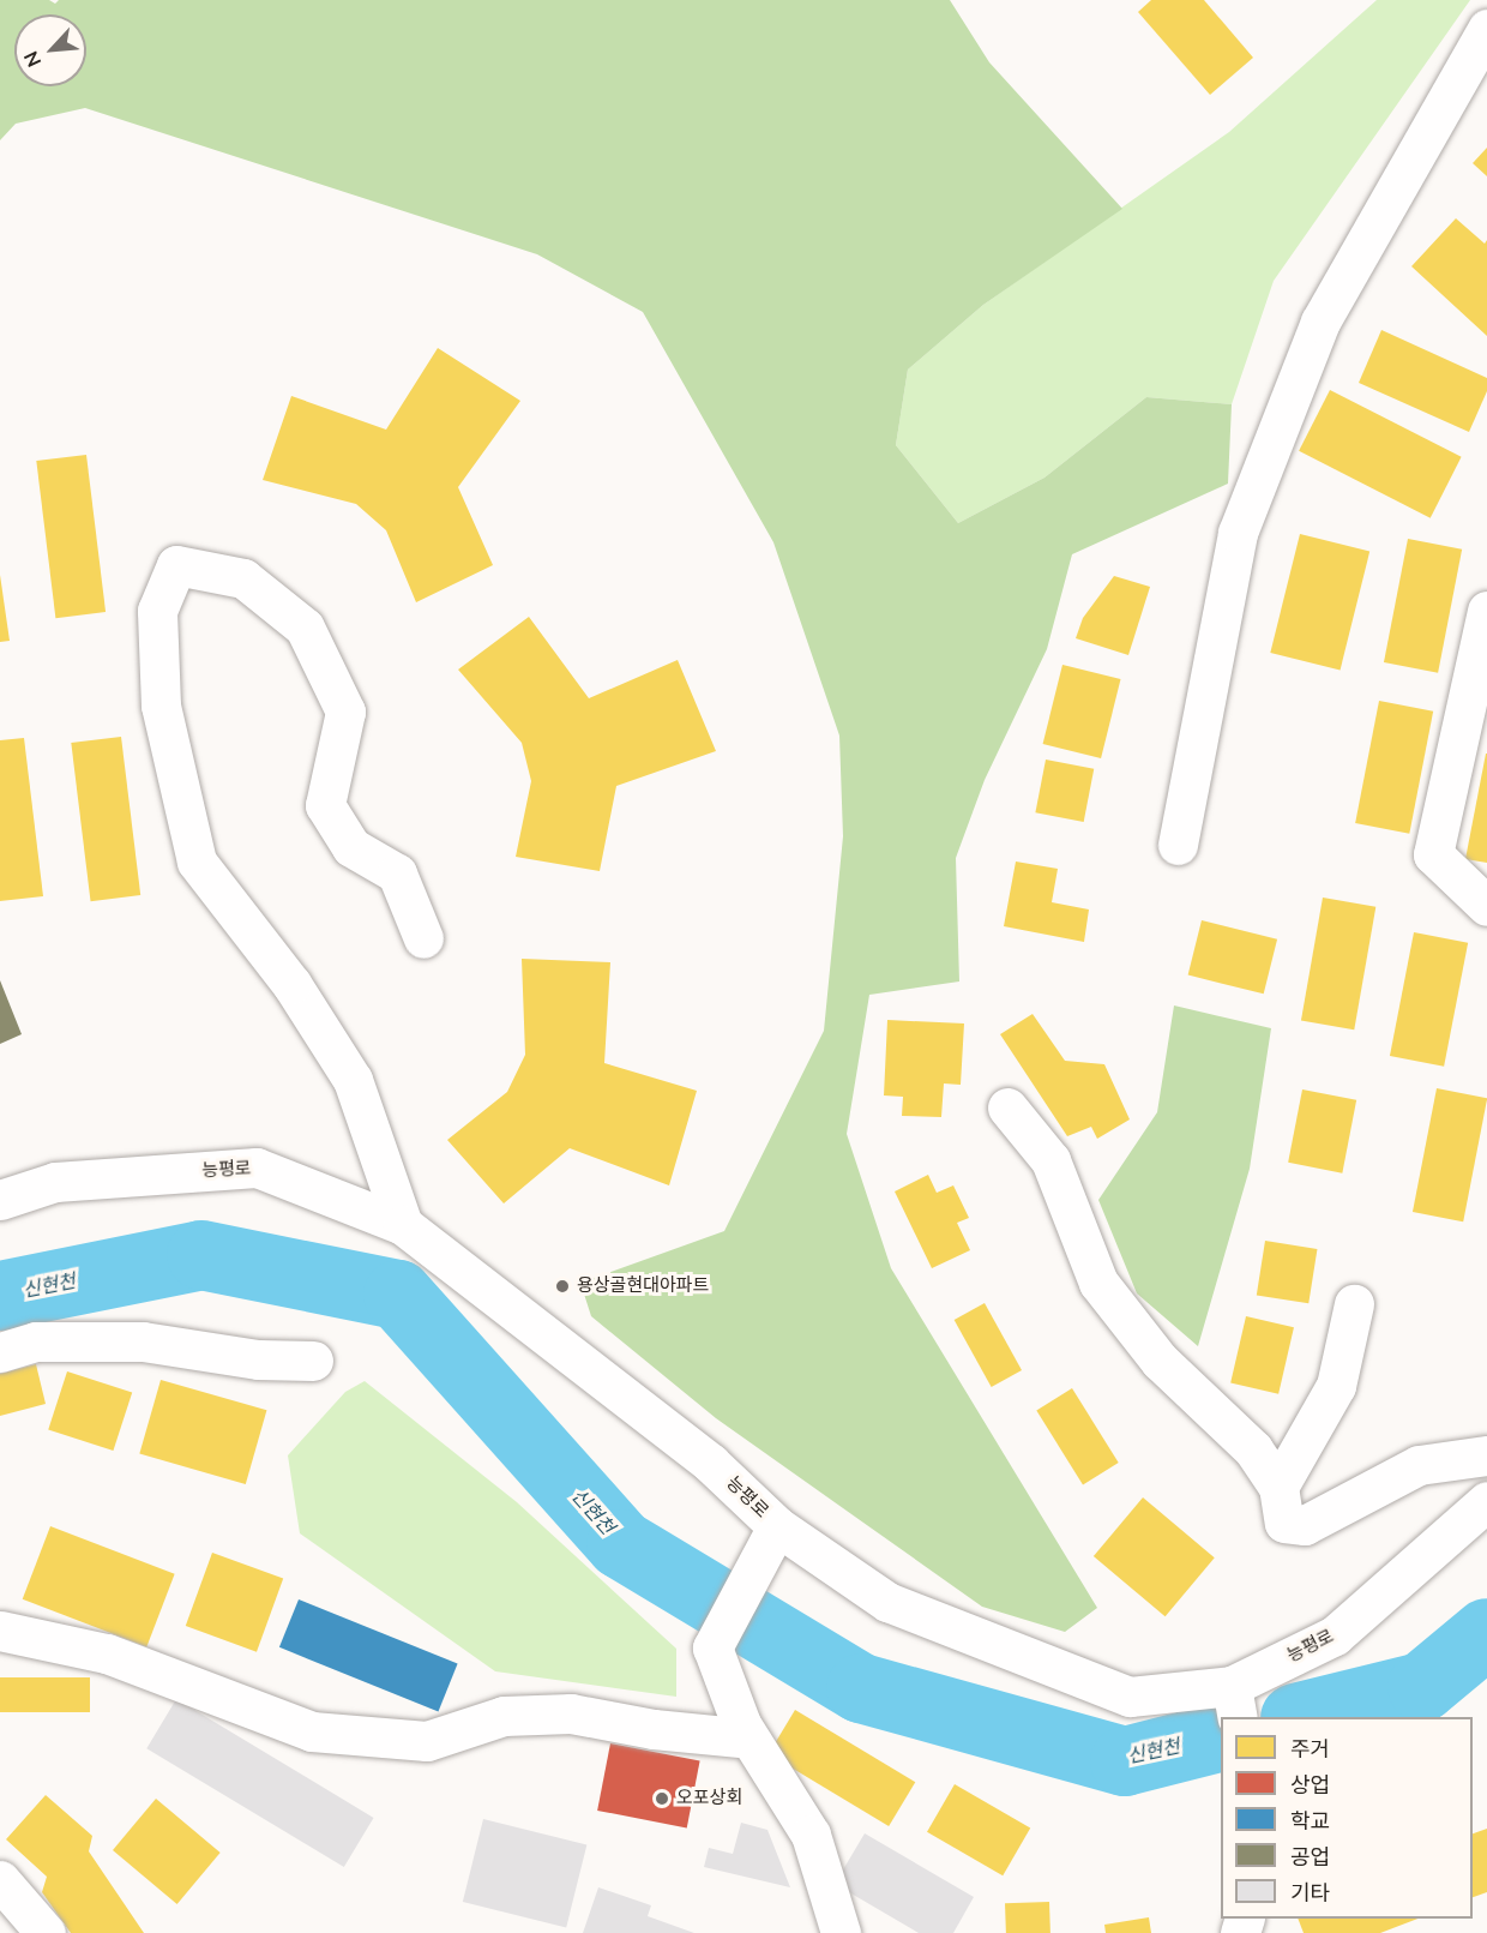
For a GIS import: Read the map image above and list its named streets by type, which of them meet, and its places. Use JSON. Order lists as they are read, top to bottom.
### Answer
{
  "streets": {
    "main road": ["능평로"]
  },
  "water": ["신현천"],
  "places": ["용상골현대아파트", "오포상회"],
  "legend": [
    "주거",
    "상업",
    "학교",
    "공업",
    "기타"
  ],
  "north": "bottom left"
}
